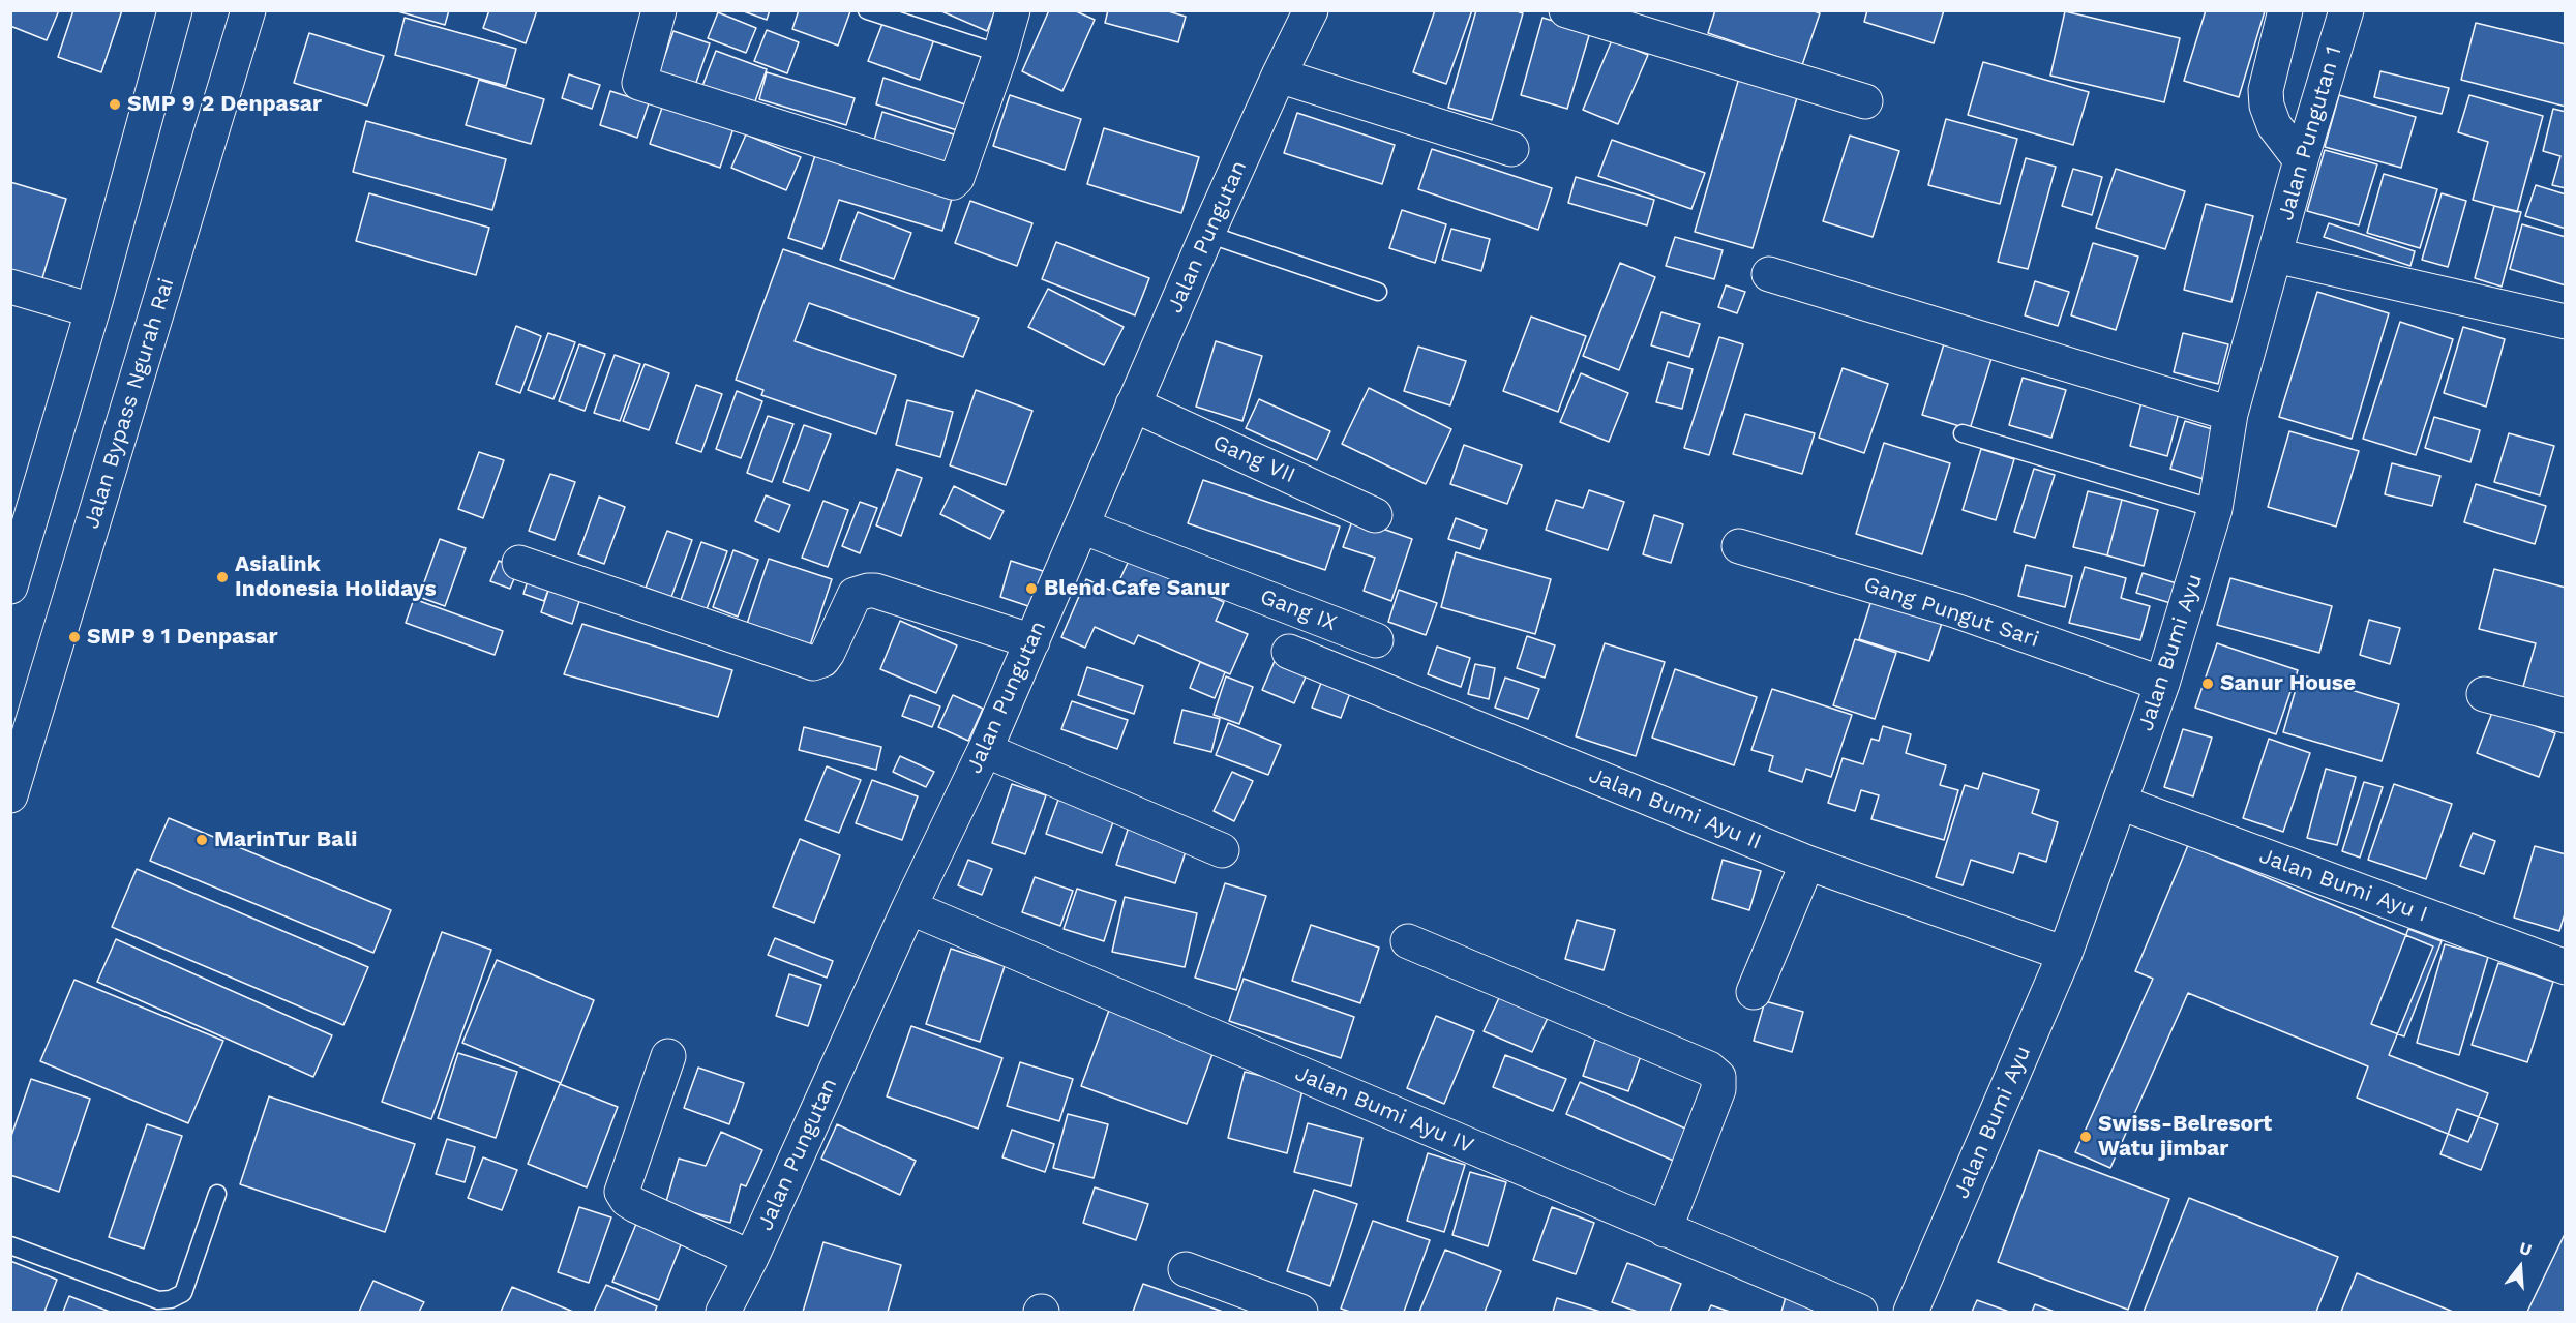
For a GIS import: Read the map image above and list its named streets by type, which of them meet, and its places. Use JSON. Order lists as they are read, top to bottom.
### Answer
{
  "streets": {
    "main road": [
      "Jalan Pungutan 1",
      "Jalan Pungutan",
      "Jalan Bypass Ngurah Rai",
      "Gang VII",
      "Gang IX",
      "Gang Pungut Sari",
      "Jalan Bumi Ayu",
      "Jalan Bumi Ayu II",
      "Jalan Bumi Ayu I",
      "Jalan Bumi Ayu IV"
    ]
  },
  "crossings": [
    ["Jalan Pungutan 1", "Jalan Bumi Ayu"],
    ["Jalan Pungutan", "Gang VII"],
    ["Jalan Pungutan", "Gang IX"],
    ["Jalan Pungutan", "Jalan Bumi Ayu IV"],
    ["Gang Pungut Sari", "Jalan Bumi Ayu"],
    ["Jalan Bumi Ayu", "Jalan Bumi Ayu II"],
    ["Jalan Bumi Ayu", "Jalan Bumi Ayu I"]
  ],
  "places": [
    "SMP 9 2 Denpasar",
    "Asialink Indonesia Holidays",
    "Blend Cafe Sanur",
    "SMP 9 1 Denpasar",
    "Sanur House",
    "MarinTur Bali",
    "Swiss-Belresort Watu jimbar"
  ],
  "north": "top"
}
